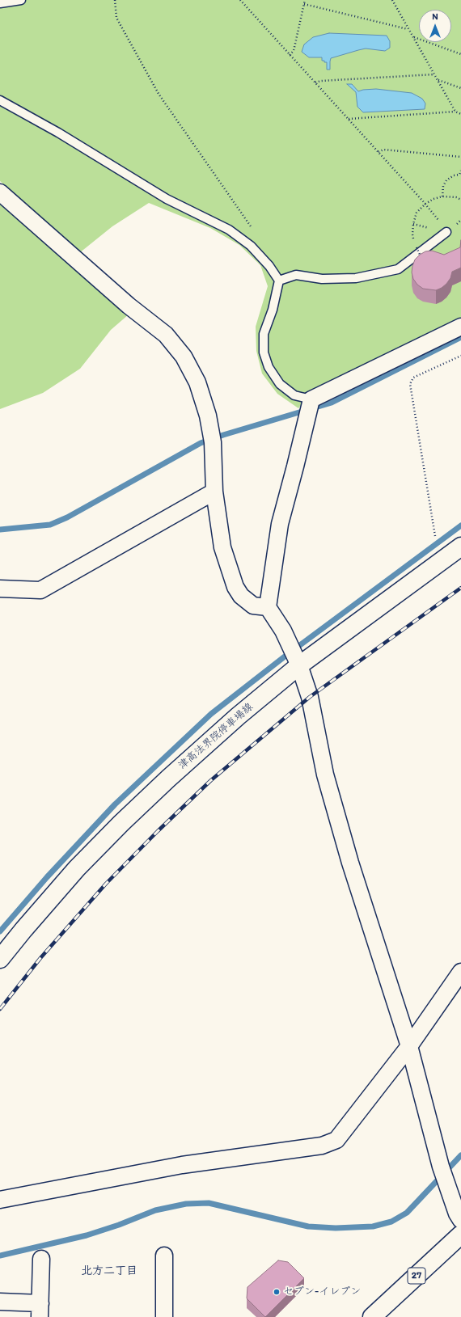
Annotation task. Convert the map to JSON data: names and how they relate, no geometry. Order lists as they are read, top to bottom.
{
  "streets": {
    "main road": ["津高法界院停車場線", "27"]
  },
  "districts": ["北方二丁目"],
  "places": ["セブン-イレブン"],
  "north": "top"
}
